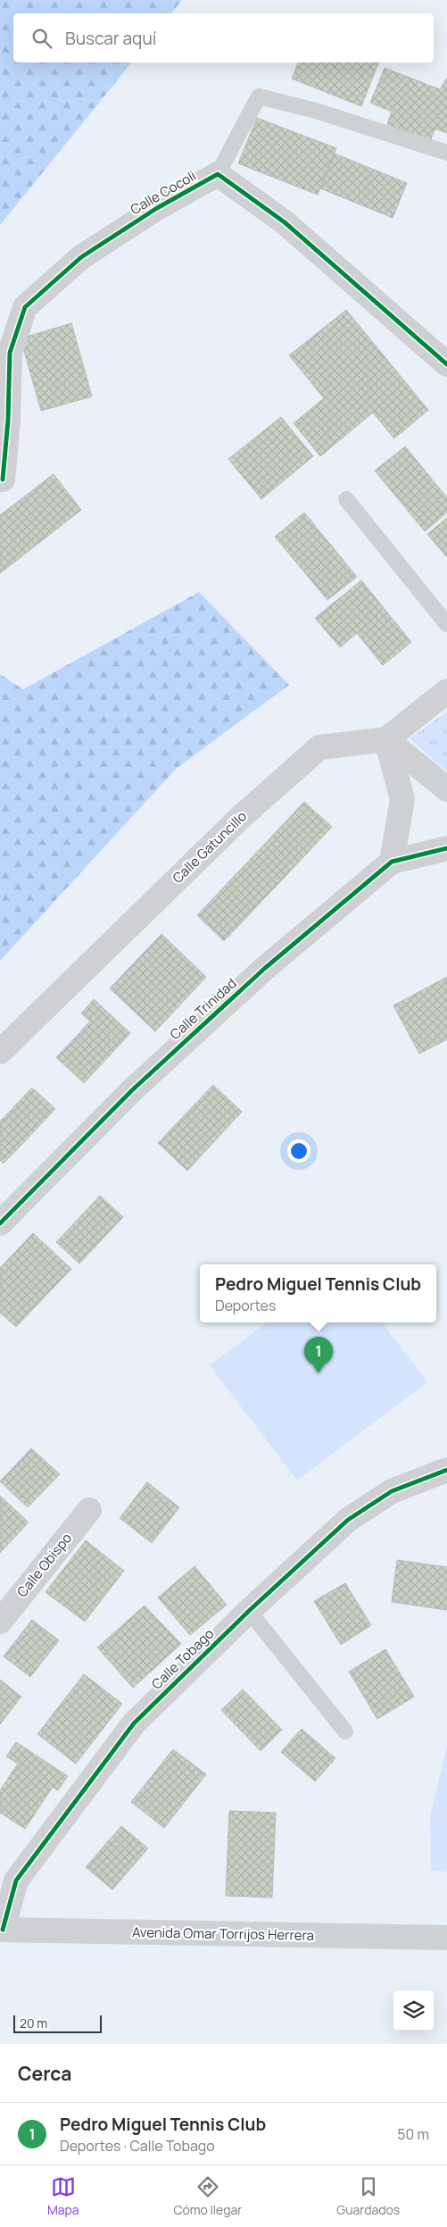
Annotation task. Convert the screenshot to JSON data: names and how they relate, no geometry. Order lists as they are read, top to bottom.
{
  "streets": {
    "street": [
      "Calle Cocoli",
      "Calle Gatuncillo",
      "Calle Trinidad",
      "Calle Obispo",
      "Calle Tobago",
      "Avenida Omar Torrijos Herrera"
    ]
  },
  "crossings": [
    ["Calle Tobago", "Avenida Omar Torrijos Herrera"]
  ],
  "scale_bar": "20 m",
  "page": {
    "search": "Buscar aquí",
    "popup": ["Pedro Miguel Tennis Club", "Deportes"],
    "pins": "1",
    "scale": "20 m",
    "heading": "Cerca",
    "list": [
      {
        "mark": "1",
        "name": "Pedro Miguel Tennis Club",
        "note": "Deportes · Calle Tobago",
        "value": "50 m"
      }
    ],
    "nav": ["Mapa", "Cómo llegar", "Guardados"]
  }
}
